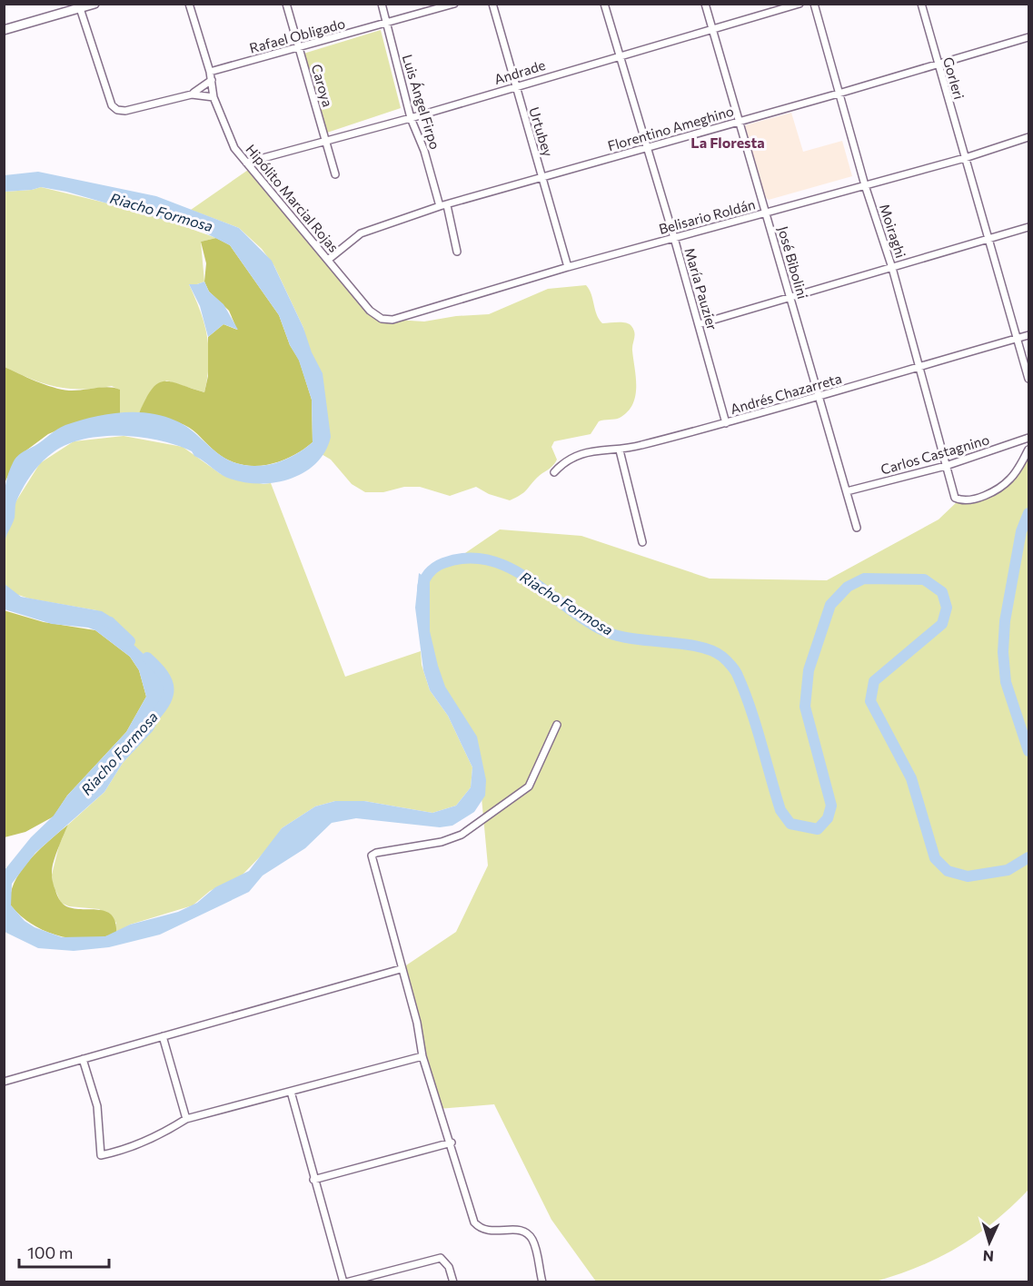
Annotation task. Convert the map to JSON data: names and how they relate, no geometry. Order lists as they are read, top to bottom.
{
  "streets": {
    "street": [
      "Rafael Obligado",
      "Andrade",
      "Gorleri",
      "Caroya",
      "Luis Ángel Firpo",
      "Florentino Ameghino",
      "Urtubey",
      "Hipólito Marcial Rojas",
      "Belisario Roldán",
      "Moiraghi",
      "José Bibolini",
      "María Pauzier",
      "Andrés Chazarreta",
      "Carlos Castagnino"
    ]
  },
  "crossings": [
    ["Rafael Obligado", "Caroya"],
    ["Rafael Obligado", "Luis Ángel Firpo"],
    ["Rafael Obligado", "Hipólito Marcial Rojas"],
    ["Andrade", "Caroya"],
    ["Andrade", "Luis Ángel Firpo"],
    ["Andrade", "Urtubey"],
    ["Andrade", "Hipólito Marcial Rojas"],
    ["Andrade", "José Bibolini"],
    ["Andrade", "María Pauzier"],
    ["Gorleri", "Florentino Ameghino"],
    ["Gorleri", "Belisario Roldán"],
    ["Gorleri", "Andrés Chazarreta"],
    ["Luis Ángel Firpo", "Florentino Ameghino"],
    ["Florentino Ameghino", "Urtubey"],
    ["Florentino Ameghino", "Hipólito Marcial Rojas"],
    ["Florentino Ameghino", "Moiraghi"],
    ["Florentino Ameghino", "José Bibolini"],
    ["Florentino Ameghino", "María Pauzier"],
    ["Urtubey", "Belisario Roldán"],
    ["Hipólito Marcial Rojas", "Belisario Roldán"],
    ["Belisario Roldán", "Moiraghi"],
    ["Belisario Roldán", "José Bibolini"],
    ["Belisario Roldán", "María Pauzier"],
    ["Moiraghi", "Andrés Chazarreta"],
    ["Moiraghi", "Carlos Castagnino"],
    ["José Bibolini", "Andrés Chazarreta"],
    ["José Bibolini", "Carlos Castagnino"],
    ["María Pauzier", "Andrés Chazarreta"]
  ],
  "districts": ["La Floresta"],
  "water": ["Riacho Formosa"],
  "scale_bar": "100 m",
  "north": "bottom"
}
